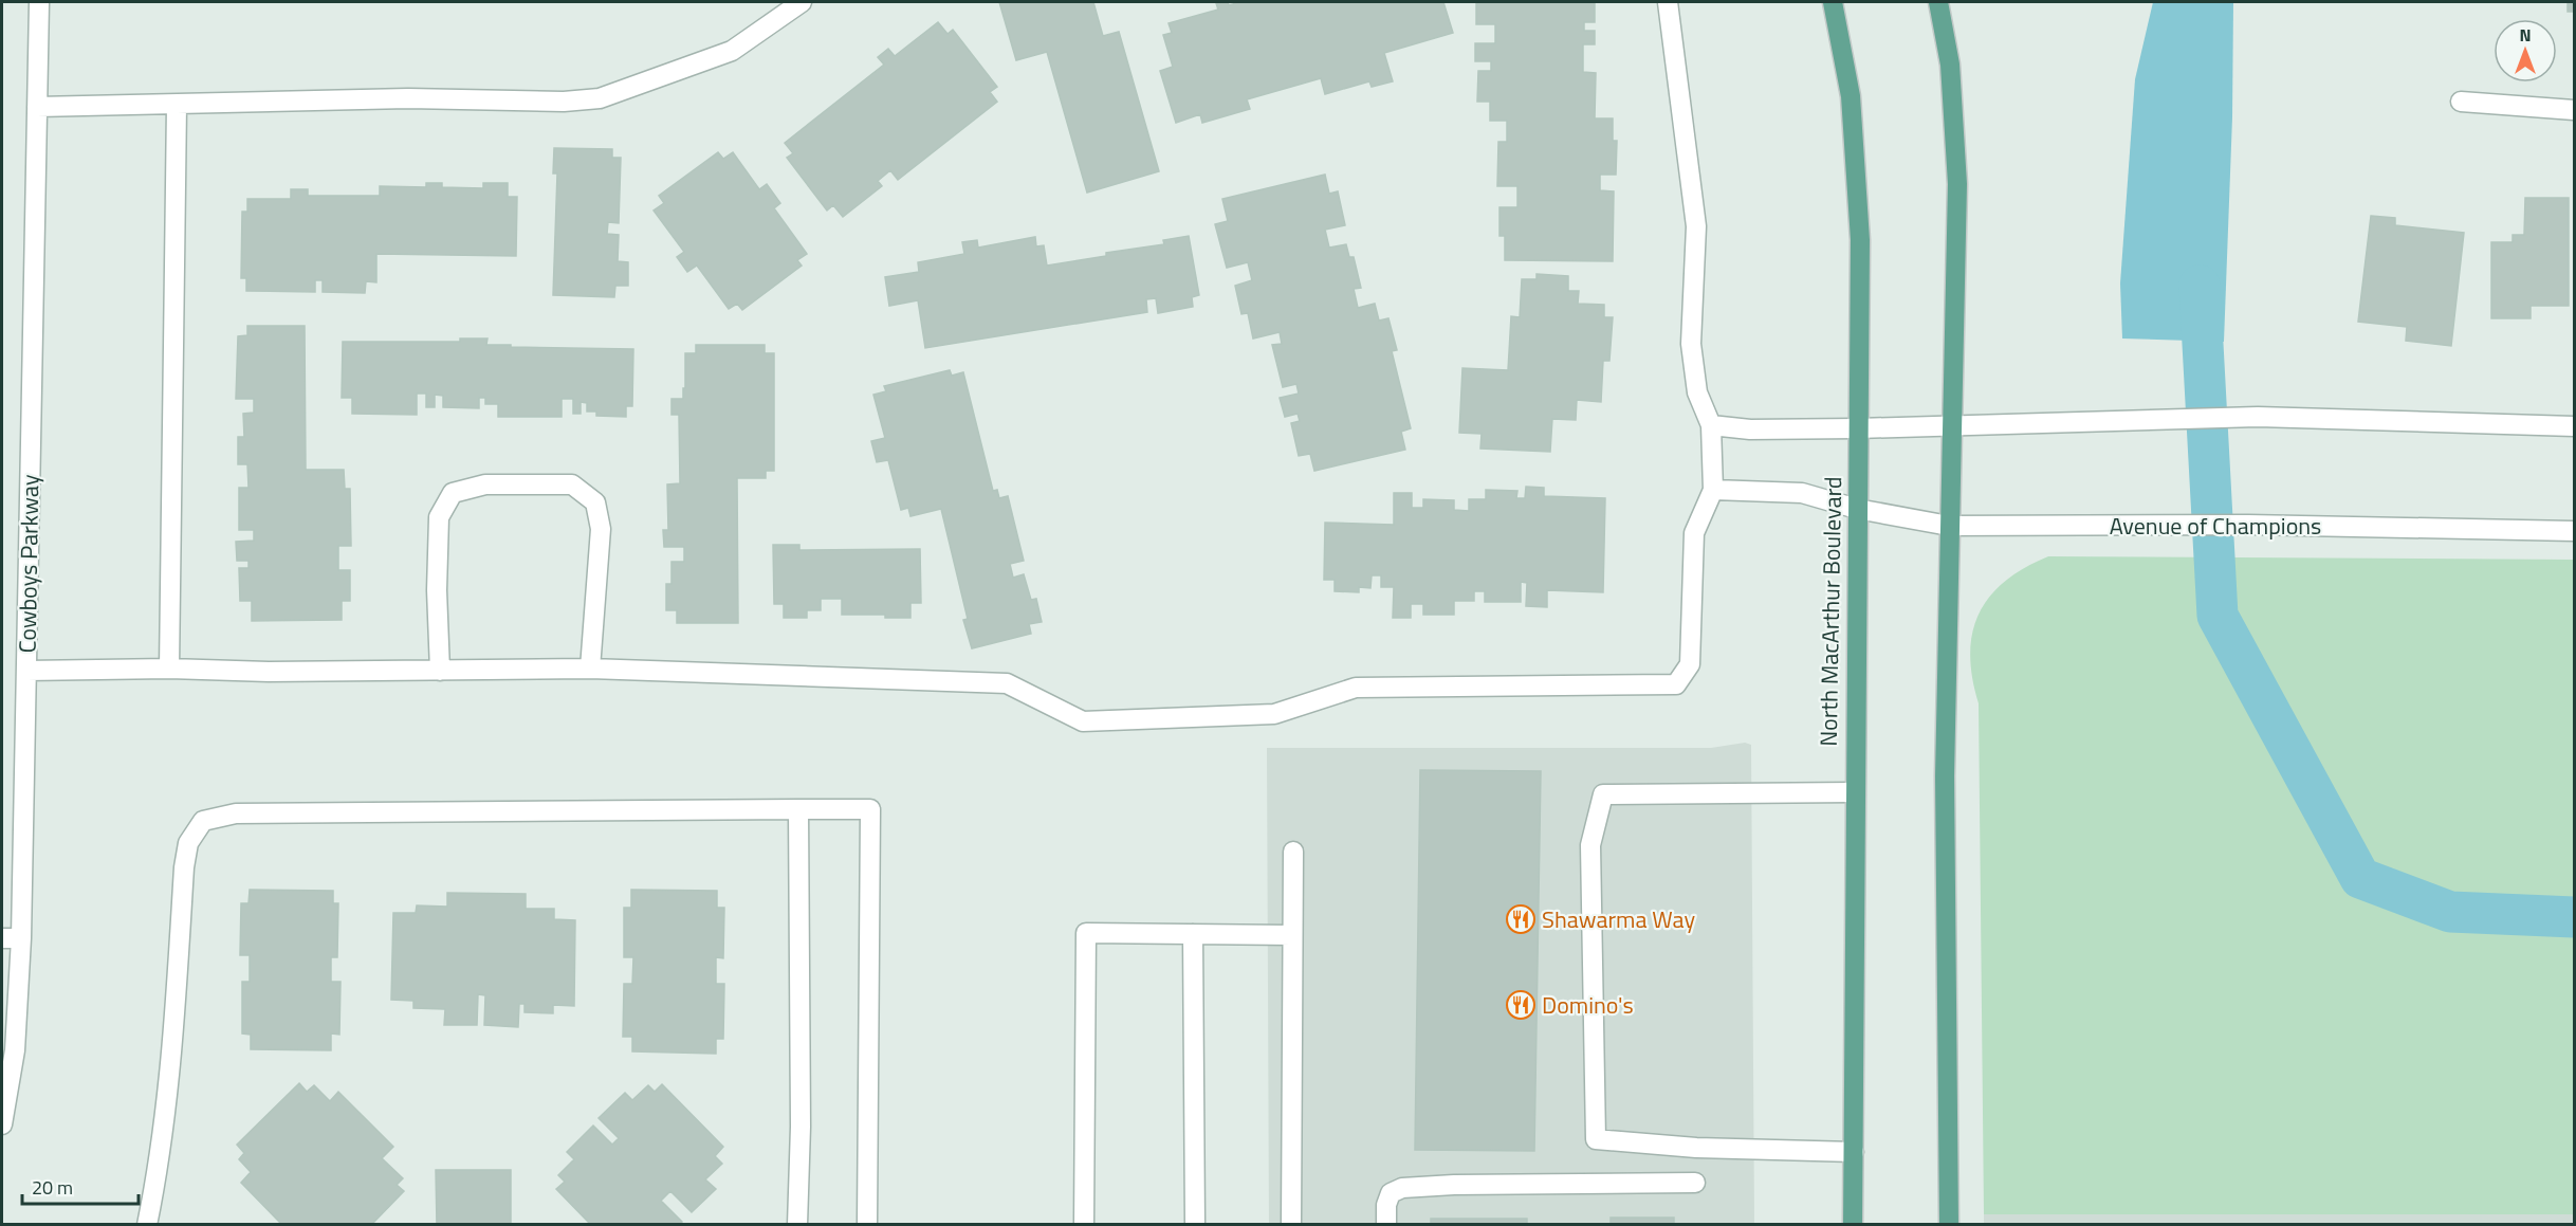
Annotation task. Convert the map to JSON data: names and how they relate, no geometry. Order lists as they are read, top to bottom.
{
  "streets": {
    "main road": ["North MacArthur Boulevard"],
    "street": ["Avenue of Champions", "Cowboys Parkway"]
  },
  "crossings": [
    ["Avenue of Champions", "North MacArthur Boulevard"]
  ],
  "places": {
    "restaurant": ["Shawarma Way", "Domino's"]
  },
  "scale_bar": "20 m",
  "north": "top"
}
